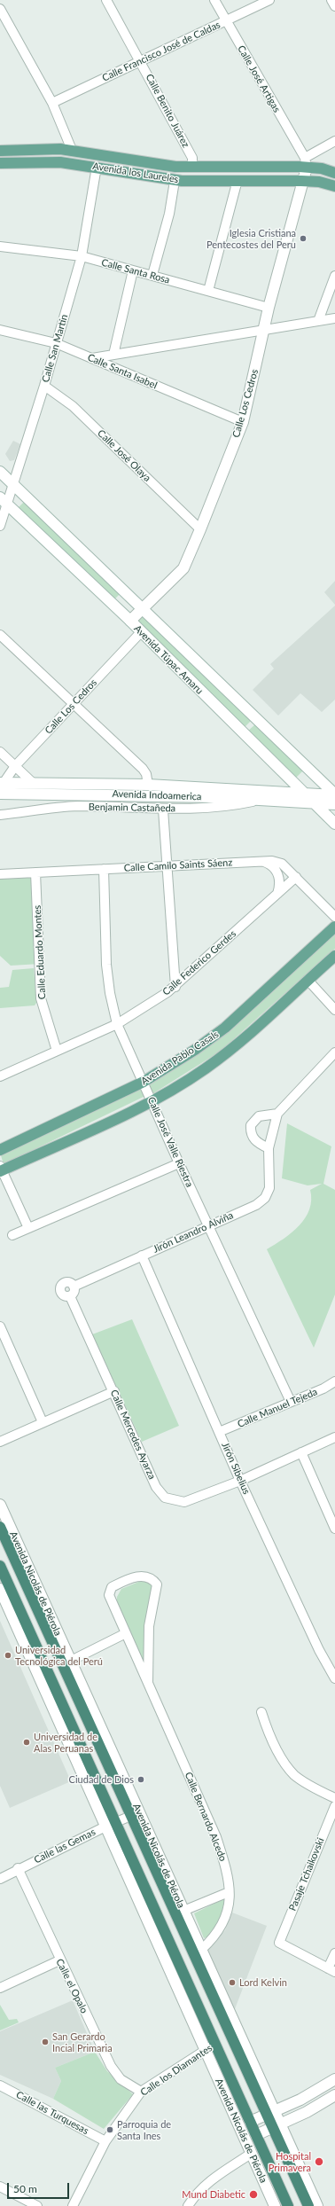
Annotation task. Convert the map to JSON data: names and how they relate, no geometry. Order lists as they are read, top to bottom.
{
  "streets": {
    "highway": ["Avenida Nicolás de Piérola"],
    "main road": ["Avenida los Laureles", "Avenida Pablo Casals"],
    "street": [
      "Calle Francisco José de Caldas",
      "Calle José Artigas",
      "Calle Benito Juárez",
      "Calle Santa Rosa",
      "Calle San Martín",
      "Calle Santa Isabel",
      "Calle Los Cedros",
      "Calle José Olaya",
      "Avenida Túpac Amaru",
      "Avenida Indoamerica",
      "Benjamin Castañeda",
      "Calle Camilo Saints Sáenz",
      "Calle Eduardo Montes",
      "Calle Federico Gerdes",
      "Calle José Valle Riestra",
      "Jirón Leandro Alviña",
      "Calle Manuel Tejeda",
      "Calle Mercedes Ayarza",
      "Jirón Sibelius",
      "Calle Bernardo Alcedo",
      "Calle las Gemas",
      "Pasaje Tchaikovski",
      "Calle el Opalo",
      "Calle los Diamantes",
      "Calle las Turquesas"
    ]
  },
  "crossings": [
    ["Calle Francisco José de Caldas", "Calle José Artigas"],
    ["Calle Francisco José de Caldas", "Calle Benito Juárez"],
    ["Calle José Artigas", "Avenida los Laureles"],
    ["Calle Benito Juárez", "Avenida los Laureles"],
    ["Avenida los Laureles", "Calle San Martín"],
    ["Avenida los Laureles", "Calle Los Cedros"],
    ["Calle Santa Rosa", "Calle San Martín"],
    ["Calle Santa Rosa", "Calle Los Cedros"],
    ["Calle San Martín", "Calle Santa Isabel"],
    ["Calle San Martín", "Calle José Olaya"],
    ["Calle San Martín", "Avenida Túpac Amaru"],
    ["Calle Santa Isabel", "Calle Los Cedros"],
    ["Calle Los Cedros", "Calle José Olaya"],
    ["Calle Los Cedros", "Avenida Túpac Amaru"],
    ["Calle Los Cedros", "Avenida Indoamerica"],
    ["Avenida Túpac Amaru", "Avenida Indoamerica"],
    ["Avenida Indoamerica", "Benjamin Castañeda"],
    ["Calle Camilo Saints Sáenz", "Calle Eduardo Montes"],
    ["Calle Camilo Saints Sáenz", "Calle Federico Gerdes"],
    ["Calle Camilo Saints Sáenz", "Calle José Valle Riestra"],
    ["Calle Eduardo Montes", "Calle Federico Gerdes"],
    ["Calle Federico Gerdes", "Calle José Valle Riestra"],
    ["Avenida Pablo Casals", "Calle José Valle Riestra"],
    ["Calle José Valle Riestra", "Jirón Leandro Alviña"],
    ["Calle José Valle Riestra", "Calle Manuel Tejeda"],
    ["Jirón Leandro Alviña", "Calle Mercedes Ayarza"],
    ["Jirón Leandro Alviña", "Jirón Sibelius"],
    ["Calle Manuel Tejeda", "Jirón Sibelius"],
    ["Calle Mercedes Ayarza", "Jirón Sibelius"],
    ["Avenida Nicolás de Piérola", "Calle Bernardo Alcedo"],
    ["Avenida Nicolás de Piérola", "Calle las Gemas"],
    ["Avenida Nicolás de Piérola", "Calle los Diamantes"],
    ["Calle las Gemas", "Calle el Opalo"],
    ["Calle el Opalo", "Calle los Diamantes"],
    ["Calle los Diamantes", "Calle las Turquesas"]
  ],
  "places": [
    "Iglesia Cristiana Pentecostes del Peru",
    "Universidad Tecnológica del Perú",
    "Universidad de Alas Peruanas",
    "Ciudad de Dios",
    "Lord Kelvin",
    "San Gerardo Incial Primaria",
    "Parroquia de Santa Ines",
    "Hospital Primavera",
    "Mund Diabetic"
  ],
  "scale_bar": "50 m"
}
